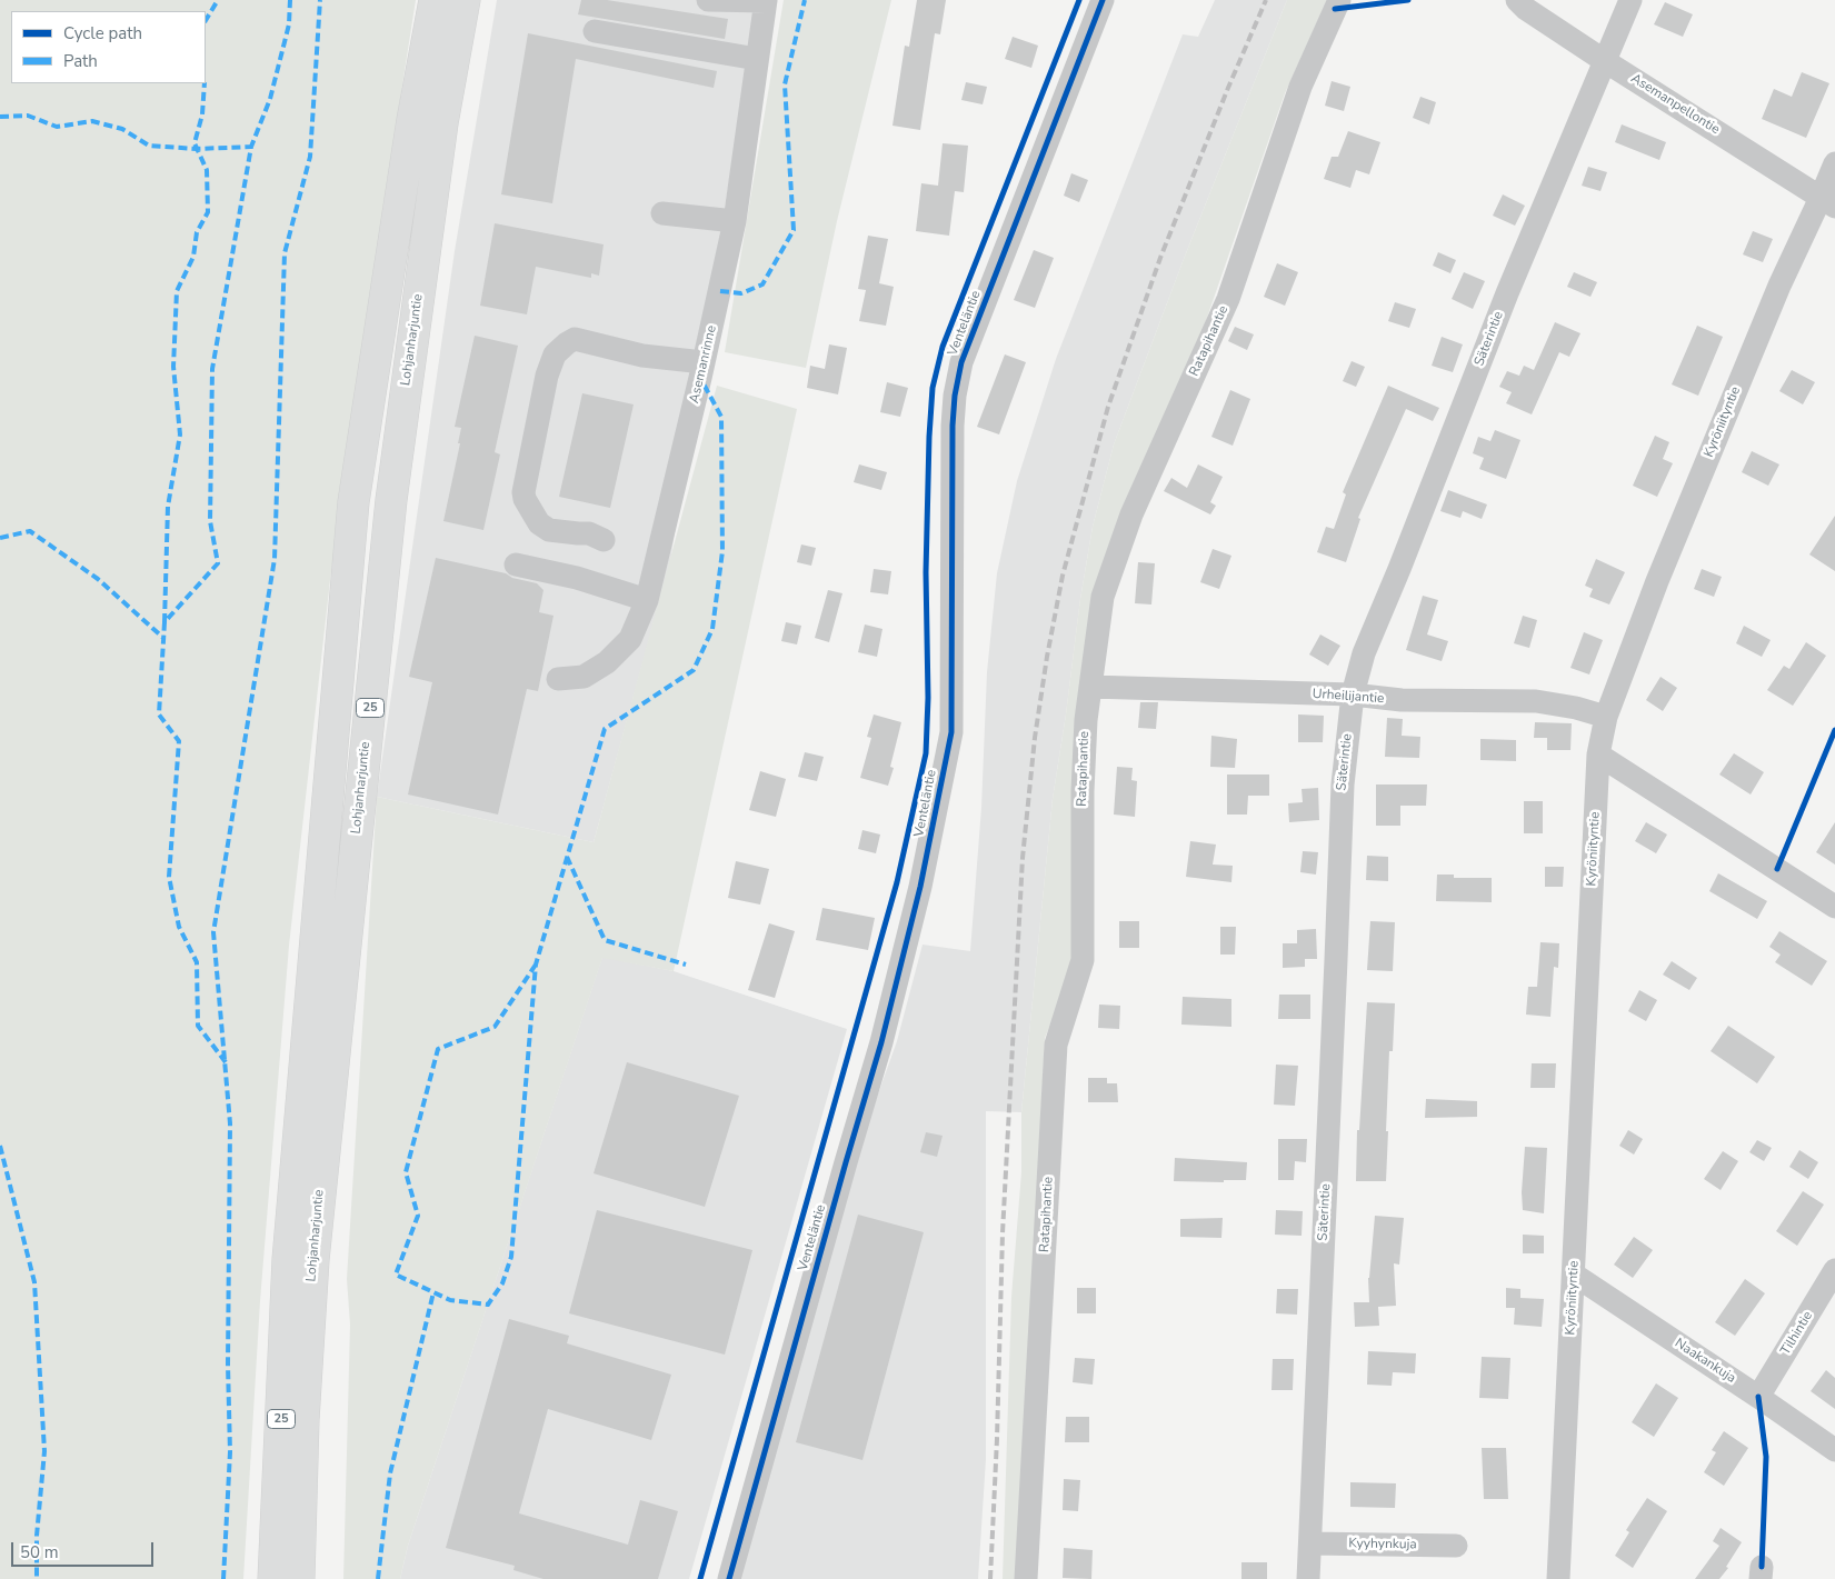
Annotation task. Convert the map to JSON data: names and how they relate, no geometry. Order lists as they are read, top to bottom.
{
  "streets": {
    "highway": ["Lohjanharjuntie", "25"],
    "street": [
      "Asemanpellontie",
      "Venteläntie",
      "Säterintie",
      "Ratapihantie",
      "Asemanrinne",
      "Kyröniityntie",
      "Urheilijantie",
      "Tilhintie",
      "Naakankuja",
      "Kyyhynkuja"
    ]
  },
  "crossings": [
    ["Asemanpellontie", "Säterintie"],
    ["Asemanpellontie", "Kyröniityntie"],
    ["Säterintie", "Urheilijantie"],
    ["Säterintie", "Kyyhynkuja"],
    ["Ratapihantie", "Urheilijantie"],
    ["Kyröniityntie", "Urheilijantie"],
    ["Kyröniityntie", "Naakankuja"],
    ["Tilhintie", "Naakankuja"]
  ],
  "legend": ["Cycle path", "Path"],
  "scale_bar": "50 m"
}
